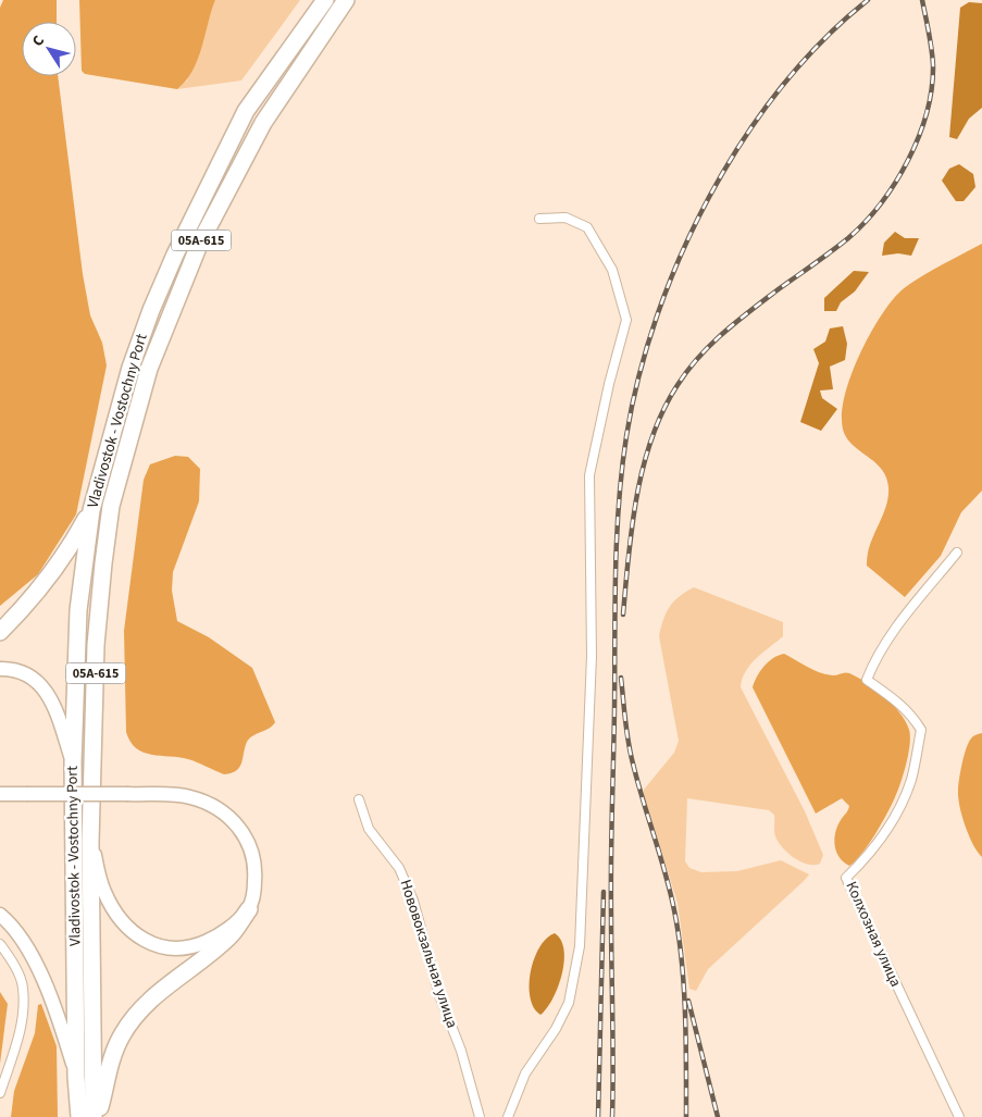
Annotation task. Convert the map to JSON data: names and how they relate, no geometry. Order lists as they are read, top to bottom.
{
  "streets": {
    "highway": ["05А-615", "Vladivostok - Vostochny Port"],
    "street": ["Колхозная улица", "Нововокзальная улица"]
  },
  "north": "top left"
}
